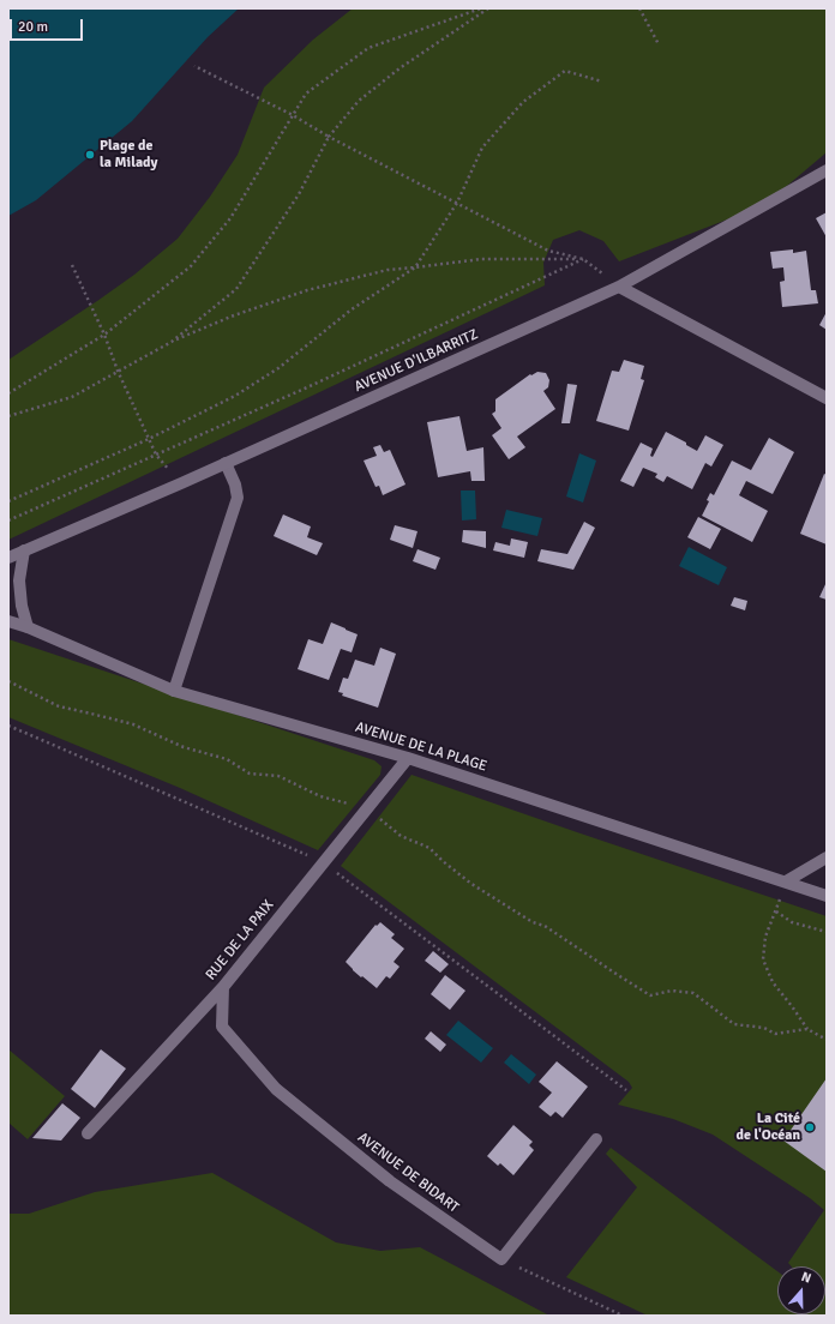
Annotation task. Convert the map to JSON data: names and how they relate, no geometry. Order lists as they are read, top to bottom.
{
  "streets": {
    "street": [
      "AVENUE D'ILBARRITZ",
      "AVENUE DE LA PLAGE",
      "RUE DE LA PAIX",
      "AVENUE DE BIDART"
    ]
  },
  "crossings": [
    ["AVENUE DE LA PLAGE", "RUE DE LA PAIX"],
    ["RUE DE LA PAIX", "AVENUE DE BIDART"]
  ],
  "places": ["Plage de la Milady", "La Cité de l'Océan"],
  "scale_bar": "20 m",
  "north": "top"
}
